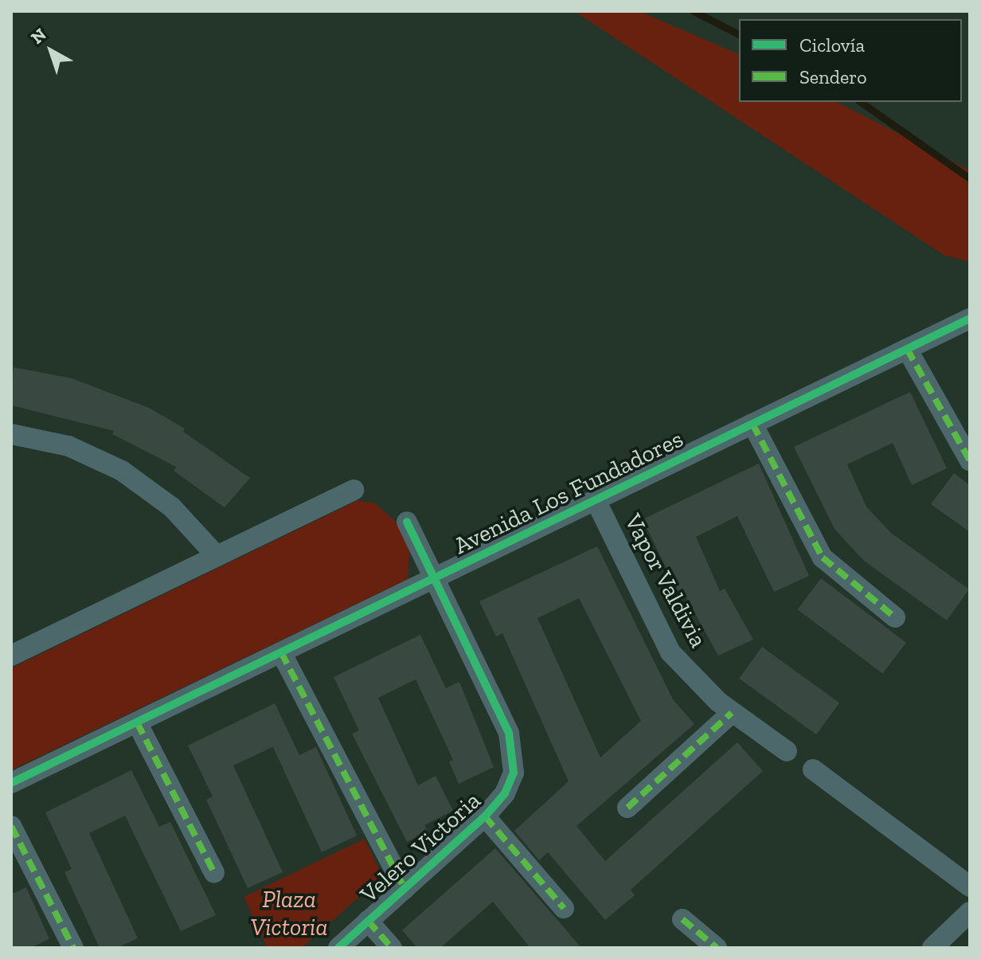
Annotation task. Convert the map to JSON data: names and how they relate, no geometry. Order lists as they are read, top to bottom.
{
  "streets": {
    "street": ["Avenida Los Fundadores", "Vapor Valdivia", "Velero Victoria"]
  },
  "crossings": [
    ["Avenida Los Fundadores", "Vapor Valdivia"],
    ["Avenida Los Fundadores", "Velero Victoria"]
  ],
  "parks": ["Plaza Victoria"],
  "legend": ["Ciclovía", "Sendero"],
  "north": "top left"
}
